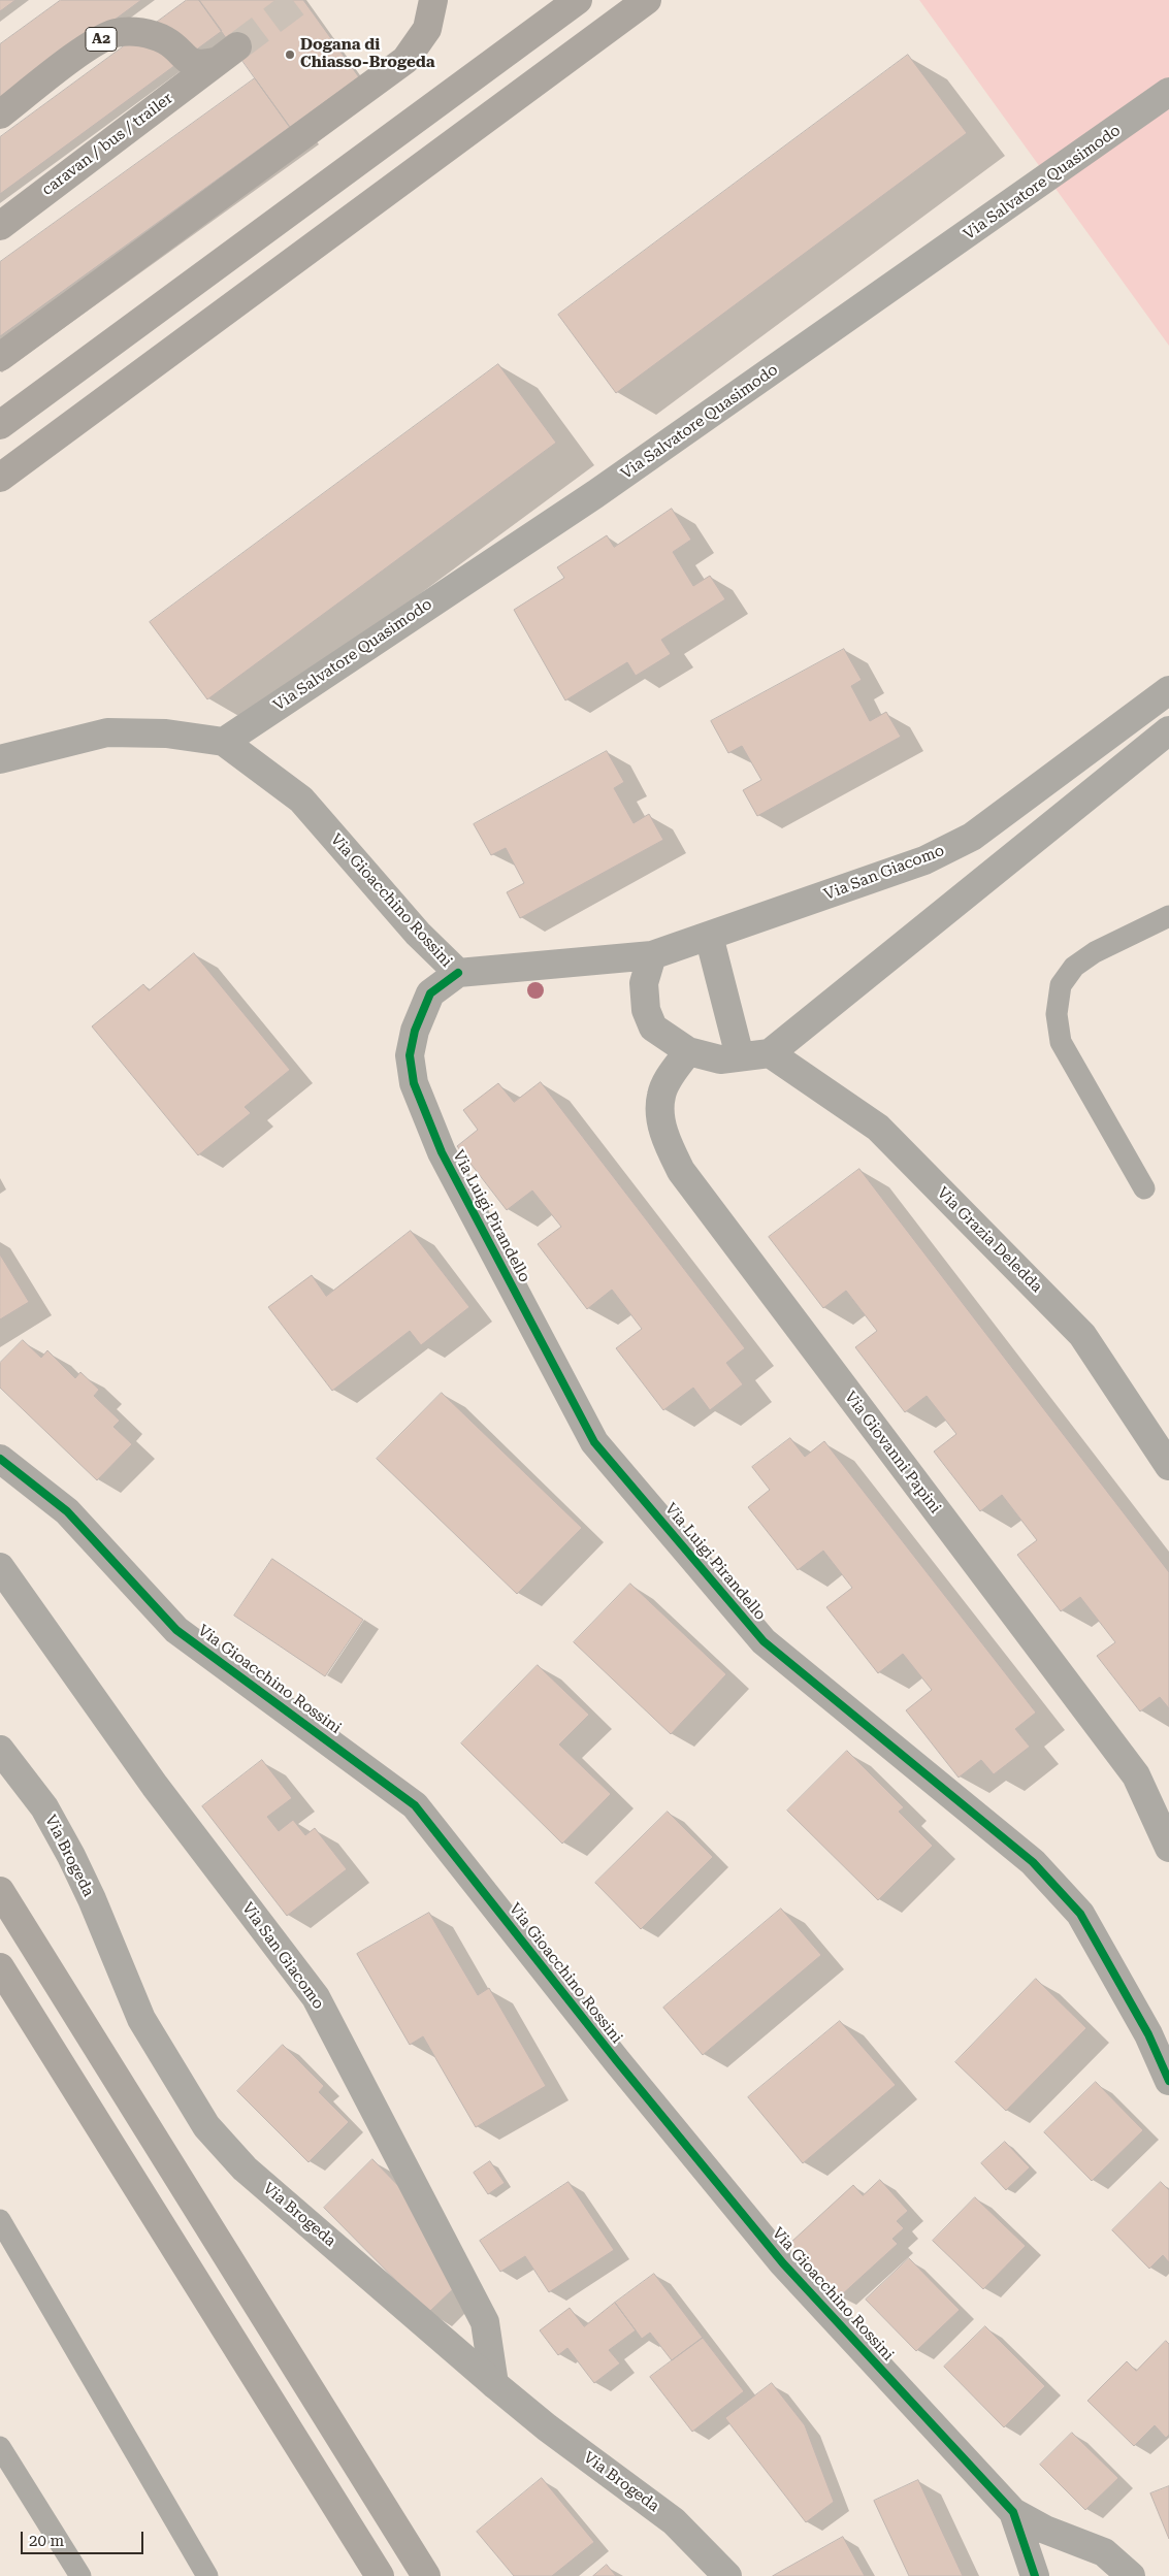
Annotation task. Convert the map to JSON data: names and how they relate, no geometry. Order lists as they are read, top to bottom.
{
  "streets": {
    "highway": ["A2", "caravan / bus / trailer"],
    "street": [
      "Via Salvatore Quasimodo",
      "Via San Giacomo",
      "Via Gioacchino Rossini",
      "Via Luigi Pirandello",
      "Via Grazia Deledda",
      "Via Giovanni Papini",
      "Via Brogeda"
    ]
  },
  "crossings": [
    ["A2", "caravan / bus / trailer"],
    ["Via Salvatore Quasimodo", "Via Gioacchino Rossini"],
    ["Via San Giacomo", "Via Gioacchino Rossini"],
    ["Via San Giacomo", "Via Brogeda"],
    ["Via Gioacchino Rossini", "Via Luigi Pirandello"]
  ],
  "places": ["Dogana di Chiasso-Brogeda"],
  "scale_bar": "20 m"
}
